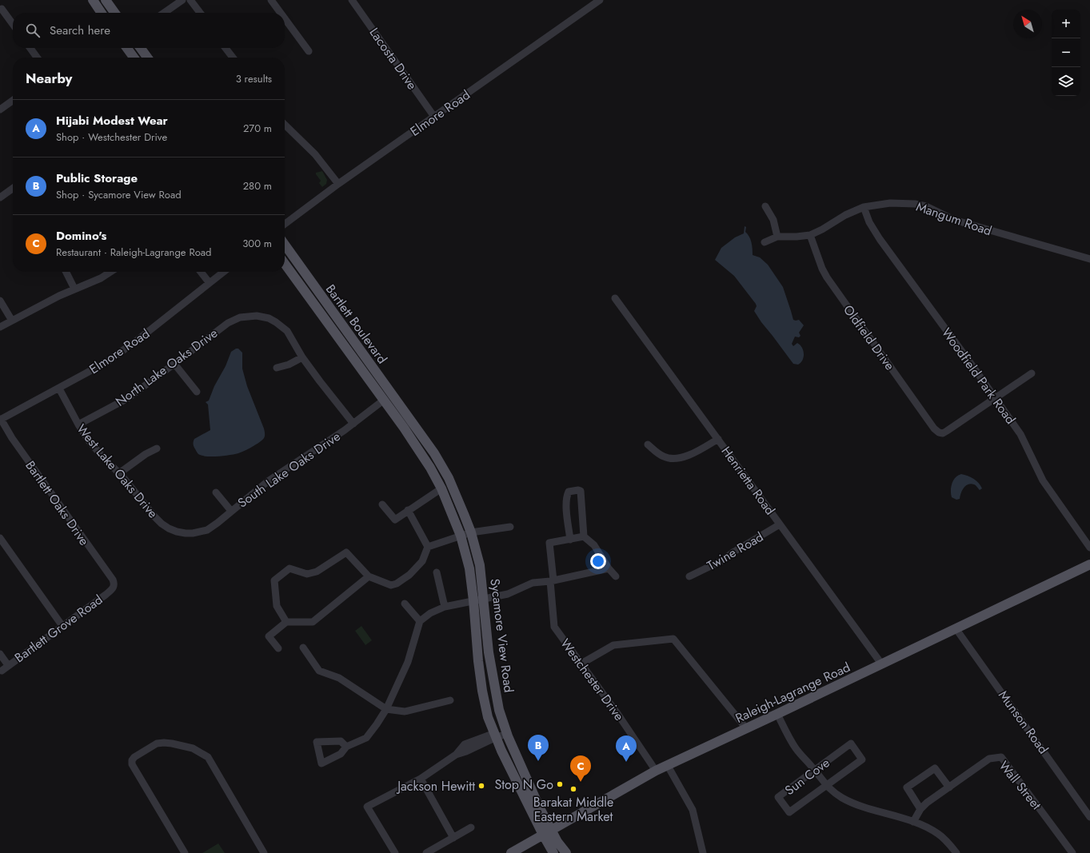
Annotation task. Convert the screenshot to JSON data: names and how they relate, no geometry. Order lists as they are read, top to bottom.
{
  "streets": {
    "main road": ["Bartlett Boulevard", "Sycamore View Road", "Raleigh-Lagrange Road"],
    "street": [
      "Lacosta Drive",
      "Elmore Road",
      "Mangum Road",
      "Oldfield Drive",
      "North Lake Oaks Drive",
      "Woodfield Park Road",
      "South Lake Oaks Drive",
      "West Lake Oaks Drive",
      "Henrietta Road",
      "Bartlett Oaks Drive",
      "Twine Road",
      "Bartlett Grove Road",
      "Westchester Drive",
      "Munson Road",
      "Sun Cove",
      "Wall Street"
    ]
  },
  "crossings": [
    ["Lacosta Drive", "Elmore Road"],
    ["Elmore Road", "West Lake Oaks Drive"],
    ["Elmore Road", "Bartlett Oaks Drive"],
    ["Mangum Road", "Oldfield Drive"],
    ["Mangum Road", "Woodfield Park Road"],
    ["Bartlett Boulevard", "South Lake Oaks Drive"],
    ["Bartlett Boulevard", "Sycamore View Road"],
    ["Oldfield Drive", "Woodfield Park Road"],
    ["North Lake Oaks Drive", "West Lake Oaks Drive"],
    ["South Lake Oaks Drive", "West Lake Oaks Drive"],
    ["Henrietta Road", "Twine Road"],
    ["Henrietta Road", "Raleigh-Lagrange Road"],
    ["Bartlett Oaks Drive", "Bartlett Grove Road"],
    ["Sycamore View Road", "Raleigh-Lagrange Road"],
    ["Westchester Drive", "Raleigh-Lagrange Road"],
    ["Raleigh-Lagrange Road", "Munson Road"]
  ],
  "places": ["Stop N Go", "Jackson Hewitt", "Barakat Middle Eastern Market"],
  "north": "top left",
  "page": {
    "map_buttons": ["+", "−"],
    "search": "Search here",
    "heading": ["Nearby", "3 results"],
    "list": [
      {
        "mark": "A",
        "name": "Hijabi Modest Wear",
        "note": "Shop · Westchester Drive",
        "value": "270 m"
      },
      {
        "mark": "B",
        "name": "Public Storage",
        "note": "Shop · Sycamore View Road",
        "value": "280 m"
      },
      {
        "mark": "C",
        "name": "Domino's",
        "note": "Restaurant · Raleigh-Lagrange Road",
        "value": "300 m"
      }
    ],
    "pins": ["B", "A", "C"]
  }
}
